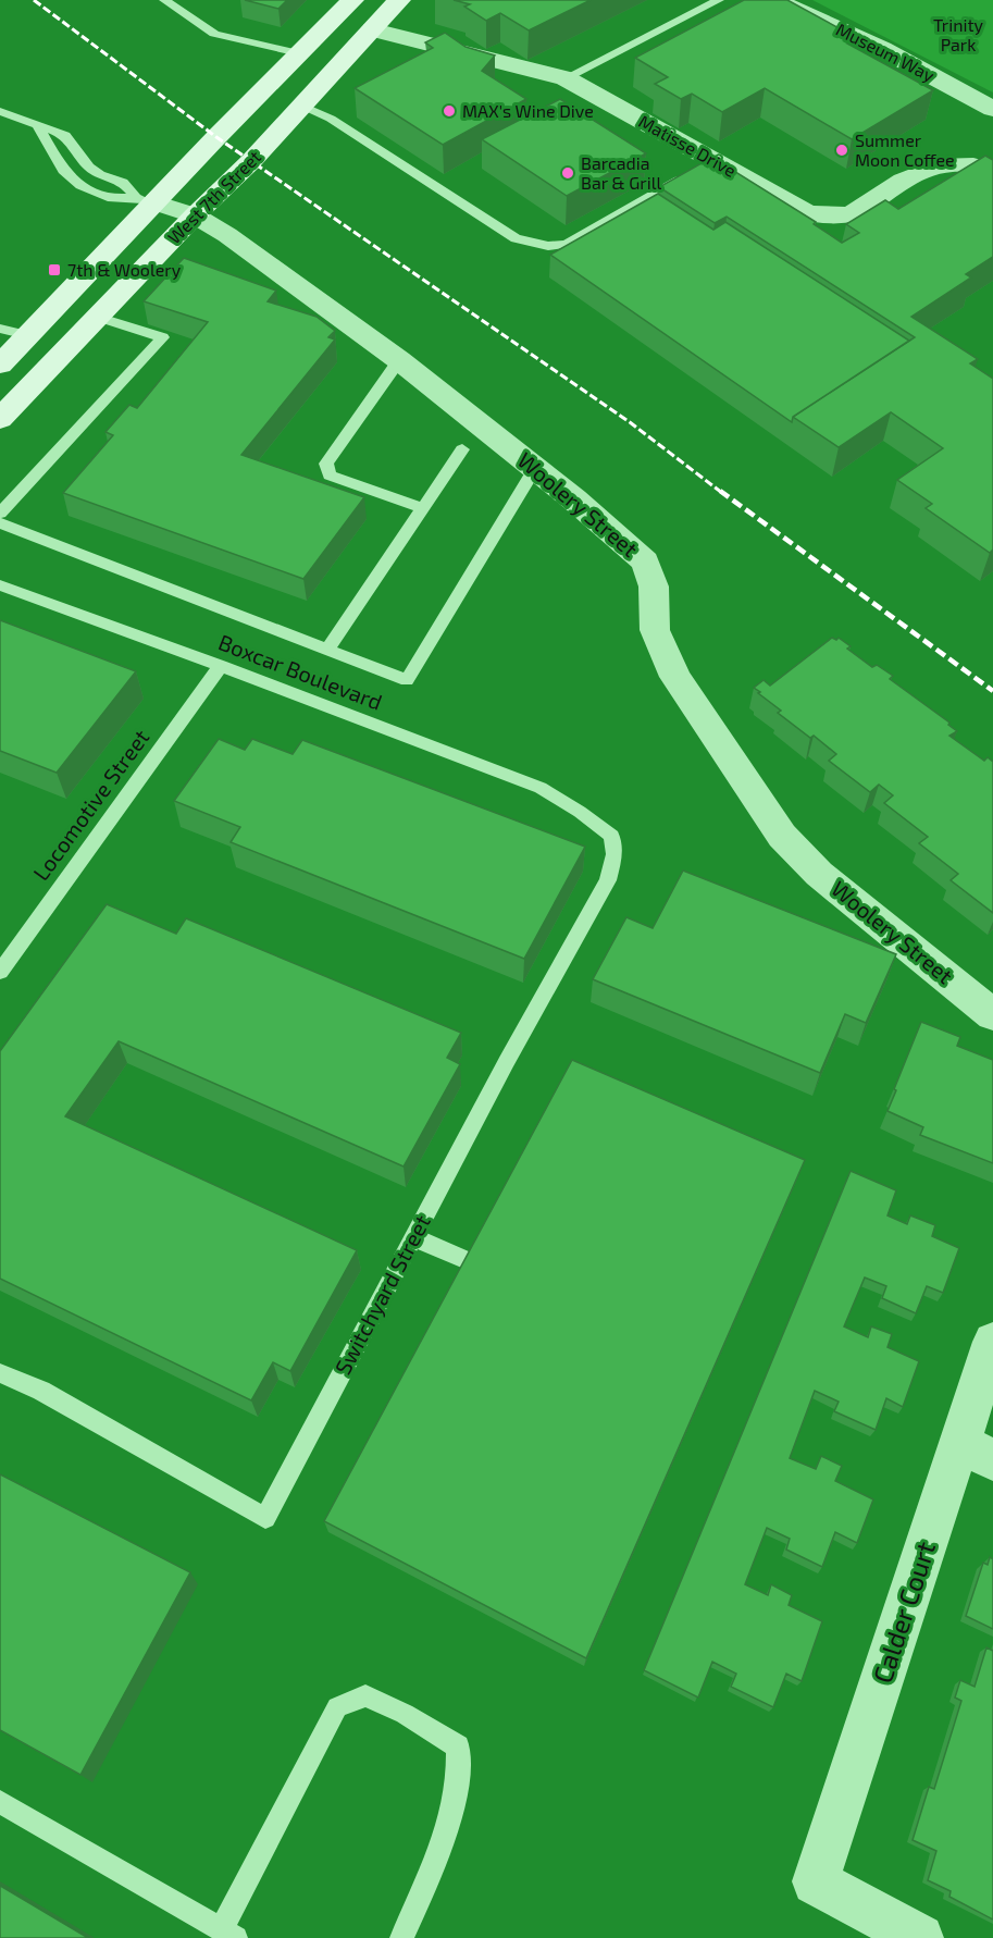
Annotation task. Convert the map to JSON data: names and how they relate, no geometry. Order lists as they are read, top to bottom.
{
  "streets": {
    "main road": ["West 7th Street"],
    "street": [
      "Museum Way",
      "Matisse Drive",
      "Woolery Street",
      "Calder Court"
    ],
    "lane": ["Boxcar Boulevard", "Locomotive Street", "Switchyard Street"]
  },
  "crossings": [
    ["Matisse Drive", "West 7th Street"],
    ["West 7th Street", "Woolery Street"],
    ["Boxcar Boulevard", "Locomotive Street"],
    ["Boxcar Boulevard", "Switchyard Street"]
  ],
  "parks": ["Trinity Park"],
  "places": {
    "other": ["MAX's Wine Dive", "Summer Moon Coffee", "Barcadia Bar & Grill"],
    "transit": ["7th & Woolery"]
  }
}
